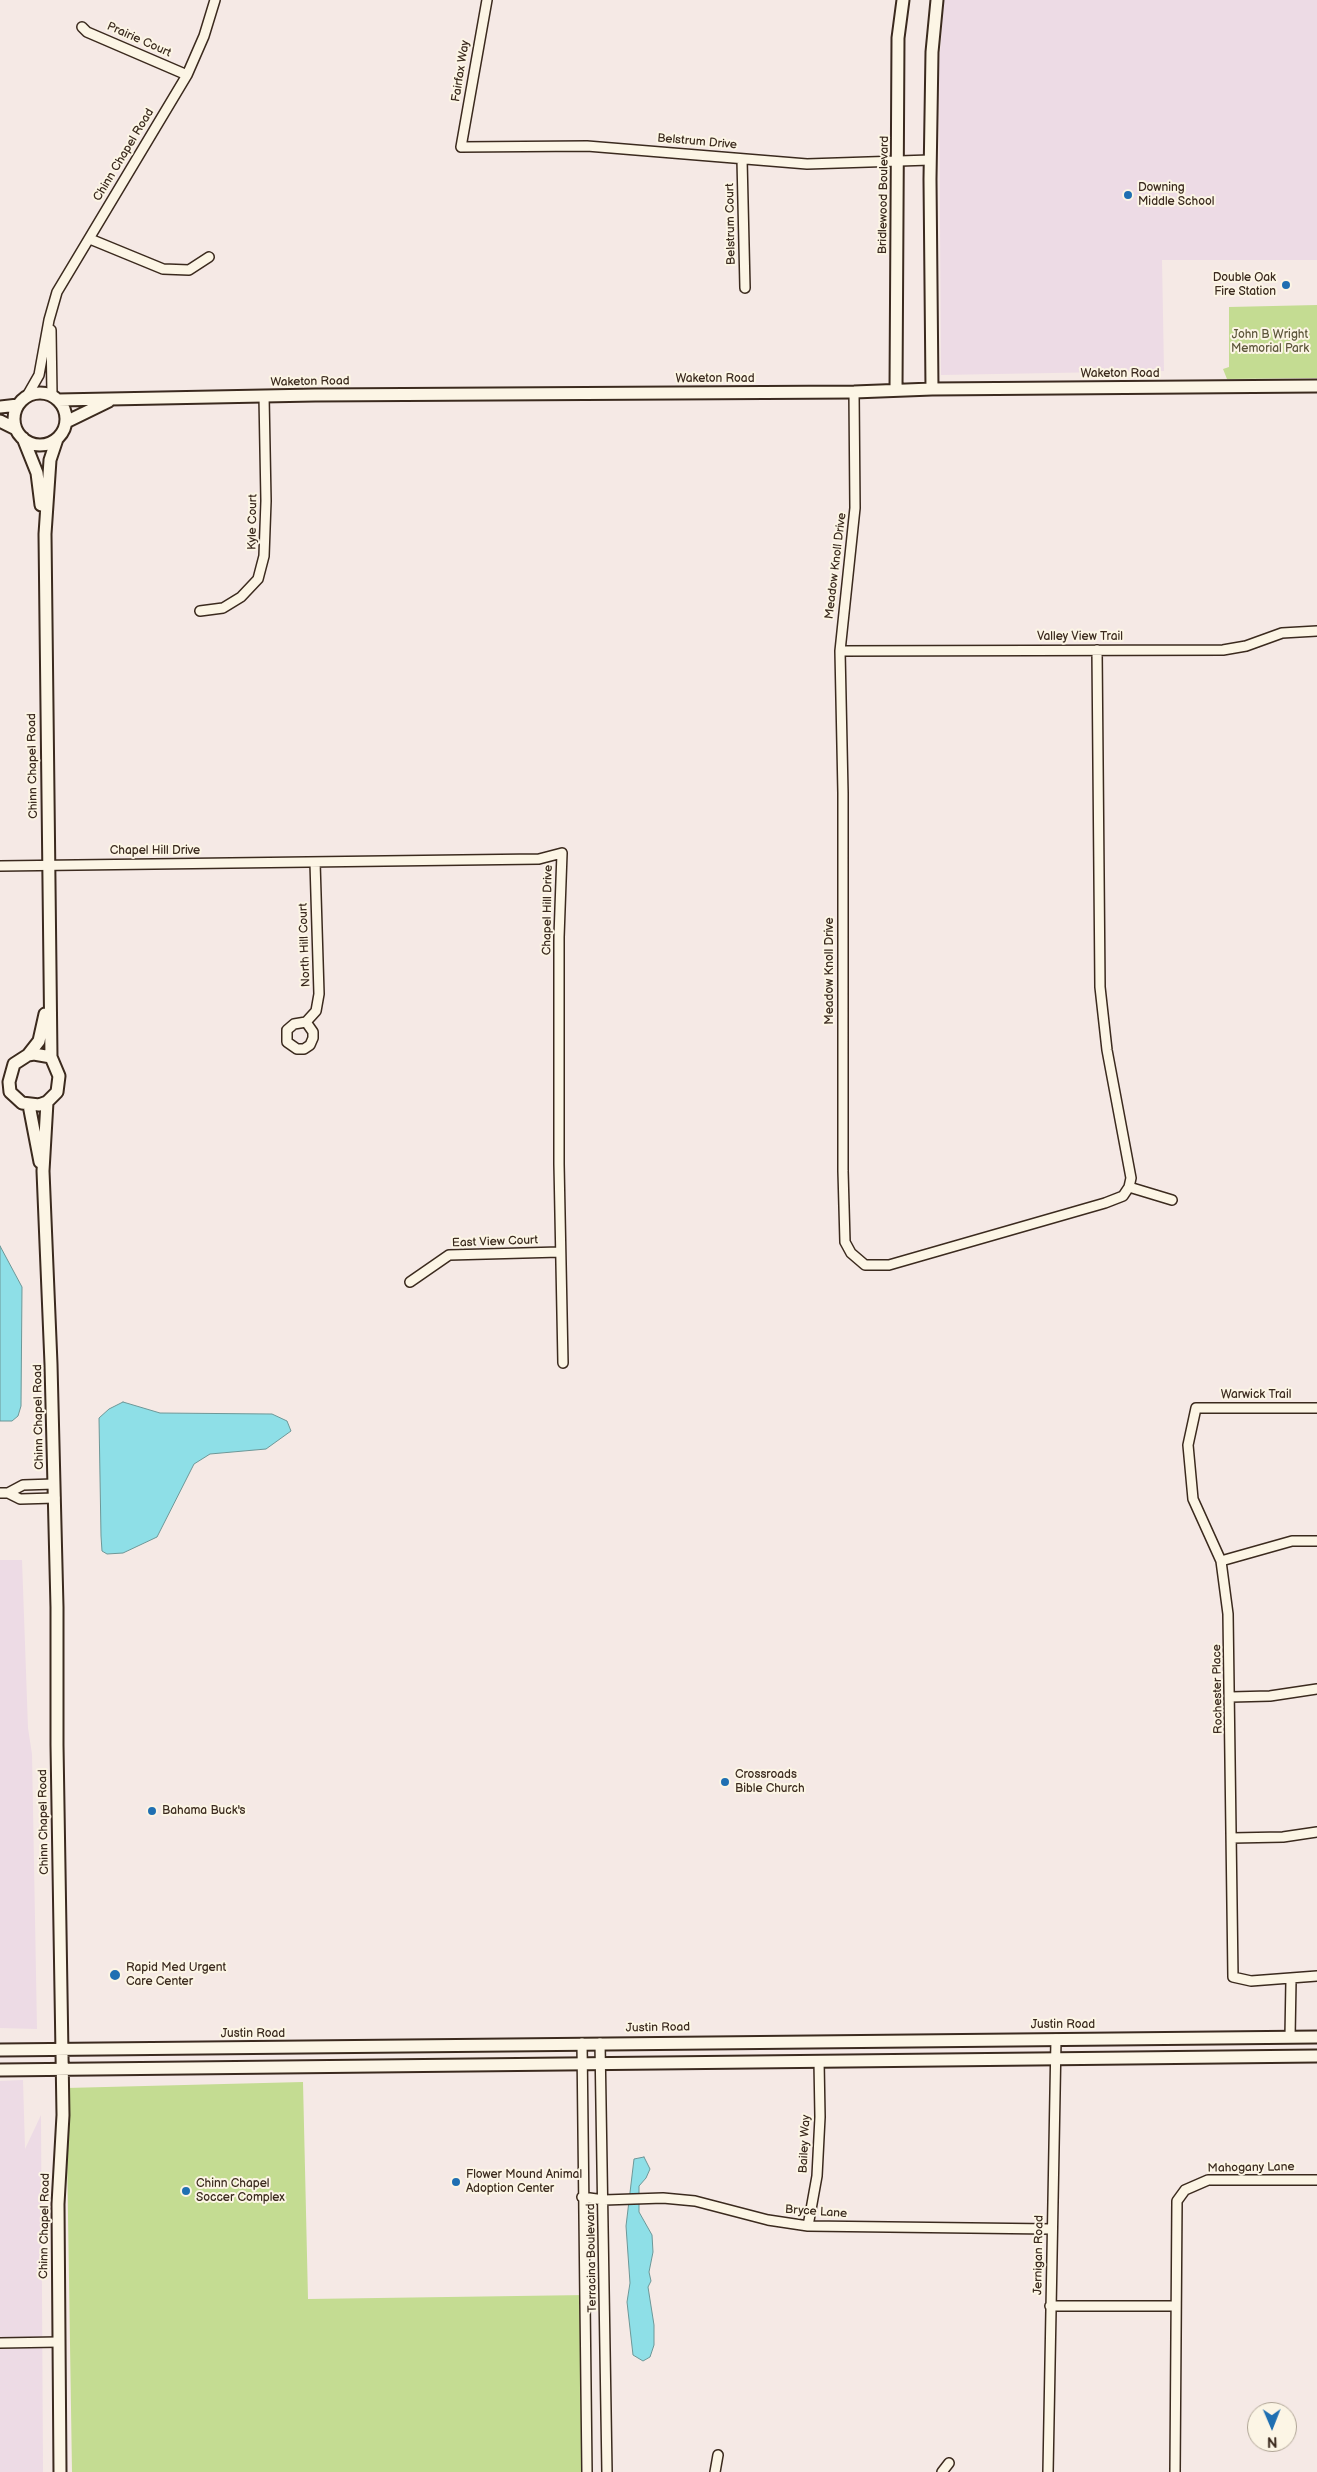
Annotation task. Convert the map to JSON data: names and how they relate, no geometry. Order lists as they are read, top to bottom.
{
  "streets": {
    "street": [
      "Prairie Court",
      "Fairfax Way",
      "Belstrum Drive",
      "Chinn Chapel Road",
      "Bridlewood Boulevard",
      "Belstrum Court",
      "Waketon Road",
      "Kyle Court",
      "Meadow Knoll Drive",
      "Valley View Trail",
      "Chapel Hill Drive",
      "North Hill Court",
      "East View Court",
      "Warwick Trail",
      "Rochester Place",
      "Justin Road",
      "Bailey Way",
      "Mahogany Lane",
      "Bryce Lane",
      "Jernigan Road",
      "Terracina Boulevard"
    ]
  },
  "crossings": [
    ["Prairie Court", "Chinn Chapel Road"],
    ["Fairfax Way", "Belstrum Drive"],
    ["Belstrum Drive", "Bridlewood Boulevard"],
    ["Belstrum Drive", "Belstrum Court"],
    ["Chinn Chapel Road", "Waketon Road"],
    ["Chinn Chapel Road", "Chapel Hill Drive"],
    ["Chinn Chapel Road", "Justin Road"],
    ["Bridlewood Boulevard", "Waketon Road"],
    ["Waketon Road", "Kyle Court"],
    ["Waketon Road", "Meadow Knoll Drive"],
    ["Meadow Knoll Drive", "Valley View Trail"],
    ["Chapel Hill Drive", "North Hill Court"],
    ["Chapel Hill Drive", "East View Court"],
    ["Warwick Trail", "Rochester Place"],
    ["Justin Road", "Jernigan Road"],
    ["Justin Road", "Terracina Boulevard"],
    ["Bailey Way", "Bryce Lane"],
    ["Bryce Lane", "Jernigan Road"],
    ["Bryce Lane", "Terracina Boulevard"]
  ],
  "parks": ["John B Wright Memorial Park"],
  "places": [
    "Downing Middle School",
    "Double Oak Fire Station",
    "Crossroads Bible Church",
    "Bahama Buck's",
    "Rapid Med Urgent Care Center",
    "Flower Mound Animal Adoption Center",
    "Chinn Chapel Soccer Complex"
  ],
  "north": "bottom"
}
